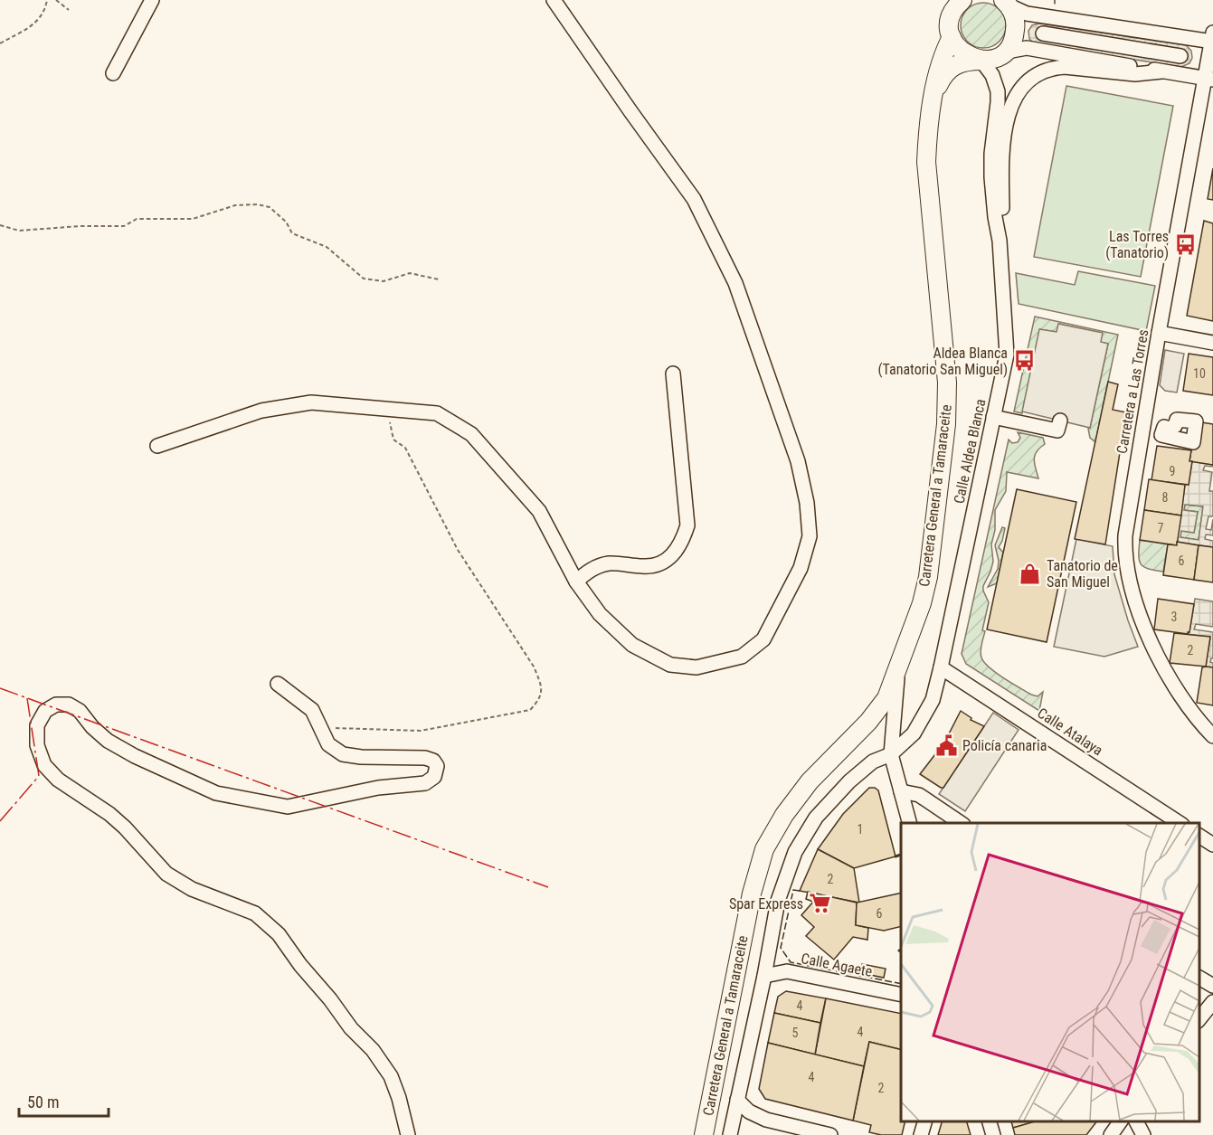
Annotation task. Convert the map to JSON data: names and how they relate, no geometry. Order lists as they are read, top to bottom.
{
  "streets": {
    "main road": ["Carretera General a Tamaraceite"],
    "street": [
      "Carretera a Las Torres",
      "Calle Aldea Blanca",
      "Calle Atalaya",
      "Calle Agaete"
    ]
  },
  "crossings": [
    ["Calle Aldea Blanca", "Carretera General a Tamaraceite"],
    ["Calle Aldea Blanca", "Calle Atalaya"],
    ["Calle Aldea Blanca", "Calle Agaete"]
  ],
  "places": {
    "bus stop": ["Las Torres (Tanatorio)", "Aldea Blanca (Tanatorio San Miguel)"],
    "shop": ["Tanatorio de San Miguel"],
    "public building": ["Policía canaria"],
    "supermarket": ["Spar Express"]
  },
  "house_numbers": [
    "10",
    "9",
    "8",
    "7",
    "6",
    "3",
    "2",
    "1",
    "2",
    "6",
    "4",
    "4",
    "5",
    "4",
    "2"
  ],
  "scale_bar": "50 m"
}
